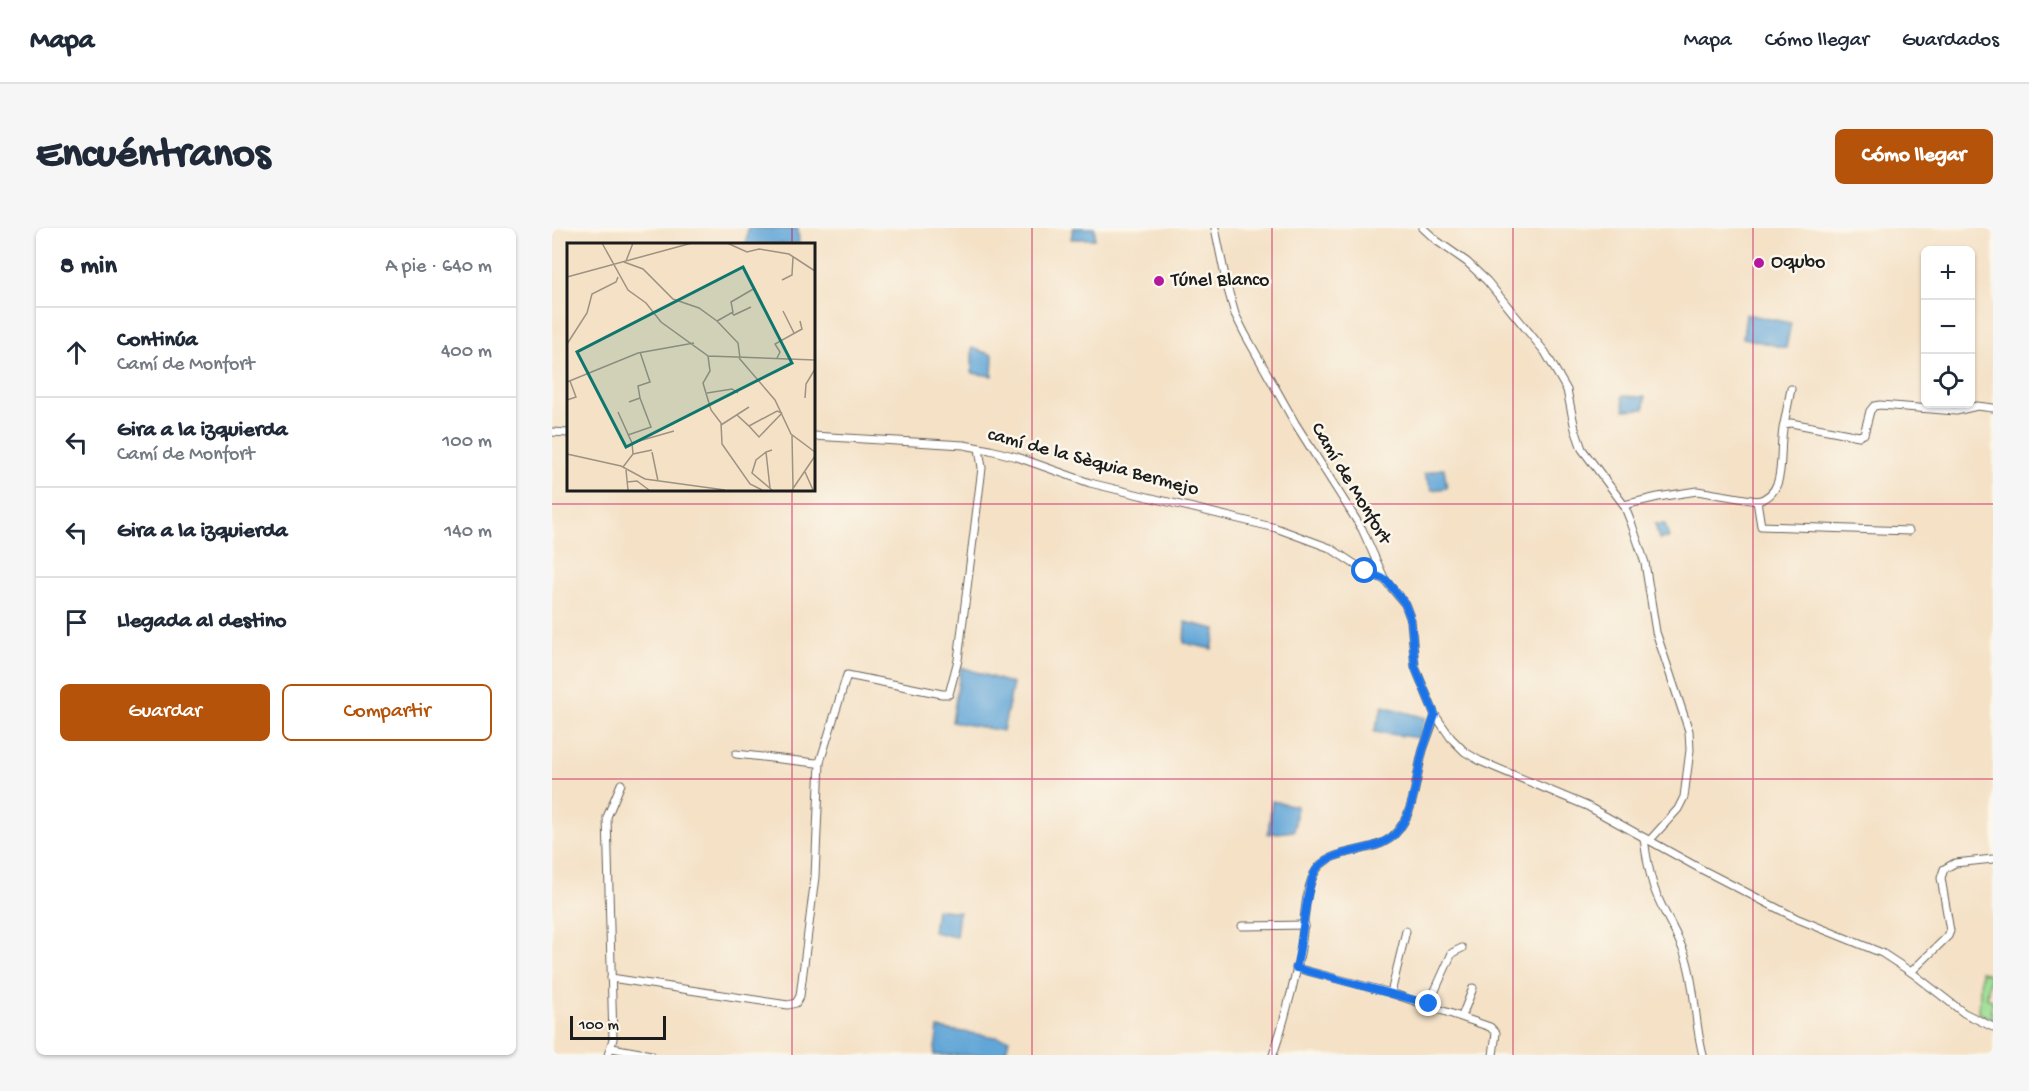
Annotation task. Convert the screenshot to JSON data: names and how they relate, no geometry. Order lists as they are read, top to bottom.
{
  "streets": {
    "street": ["camí de la Sèquia Bermejo", "Camí de Monfort"]
  },
  "crossings": [
    ["camí de la Sèquia Bermejo", "Camí de Monfort"]
  ],
  "places": ["Oqubo", "Túnel Blanco"],
  "scale_bar": "100 m",
  "page": {
    "header": "Mapa",
    "nav": ["Mapa", "Cómo llegar", "Guardados"],
    "buttons": [
      "Cómo llegar",
      ["Guardar", "Compartir"]
    ],
    "title": "Encuéntranos",
    "heading": ["8 min", "A pie · 640 m"],
    "map_buttons": ["+", "−"],
    "list": [
      ["Continúa", "Camí de Monfort", "400 m"],
      ["Gira a la izquierda", "Camí de Monfort", "100 m"],
      ["Gira a la izquierda", "140 m"],
      "Llegada al destino"
    ],
    "scale": "100 m"
  }
}
